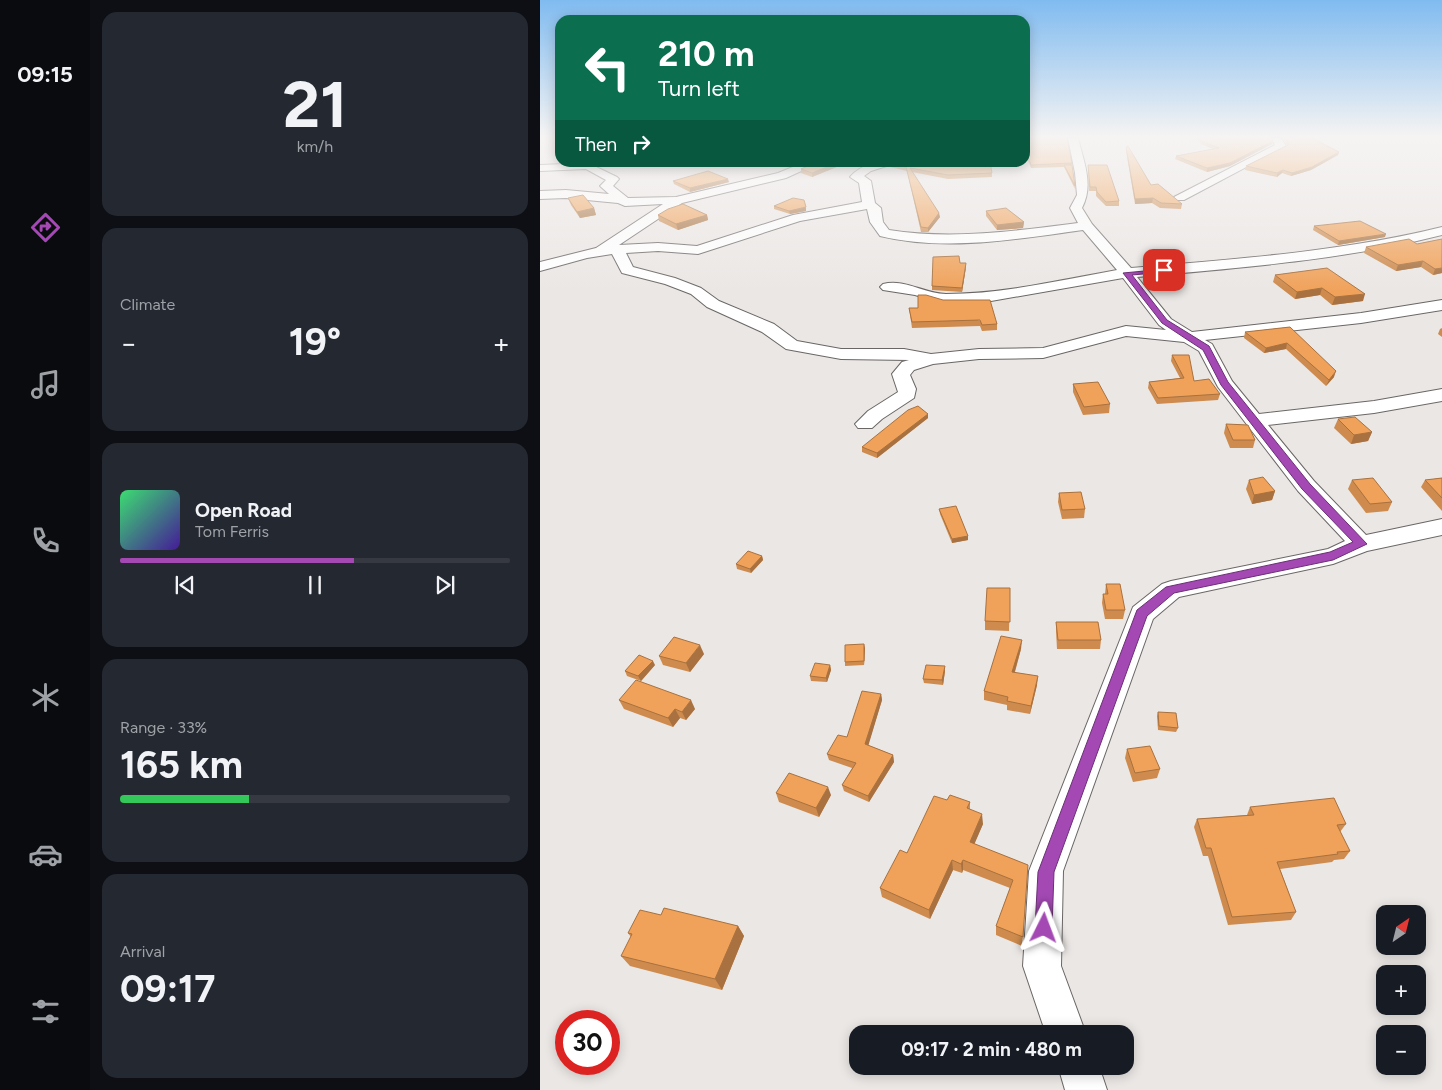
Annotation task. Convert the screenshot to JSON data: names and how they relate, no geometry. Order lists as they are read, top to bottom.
{
  "north": "top right",
  "page": {
    "tabs": "09:15",
    "tile": [
      ["21", "km/h"],
      "Climate",
      ["Range · 33%", "165 km"],
      ["Arrival", "09:17"]
    ],
    "turn": ["210 m", "Turn left"],
    "then": "Then",
    "heat": ["−", "19°", "+"],
    "song": ["Open Road", "Tom Ferris"],
    "map_buttons": ["+", "−"],
    "limit": "30",
    "trip": "09:17 · 2 min · 480 m"
  }
}
